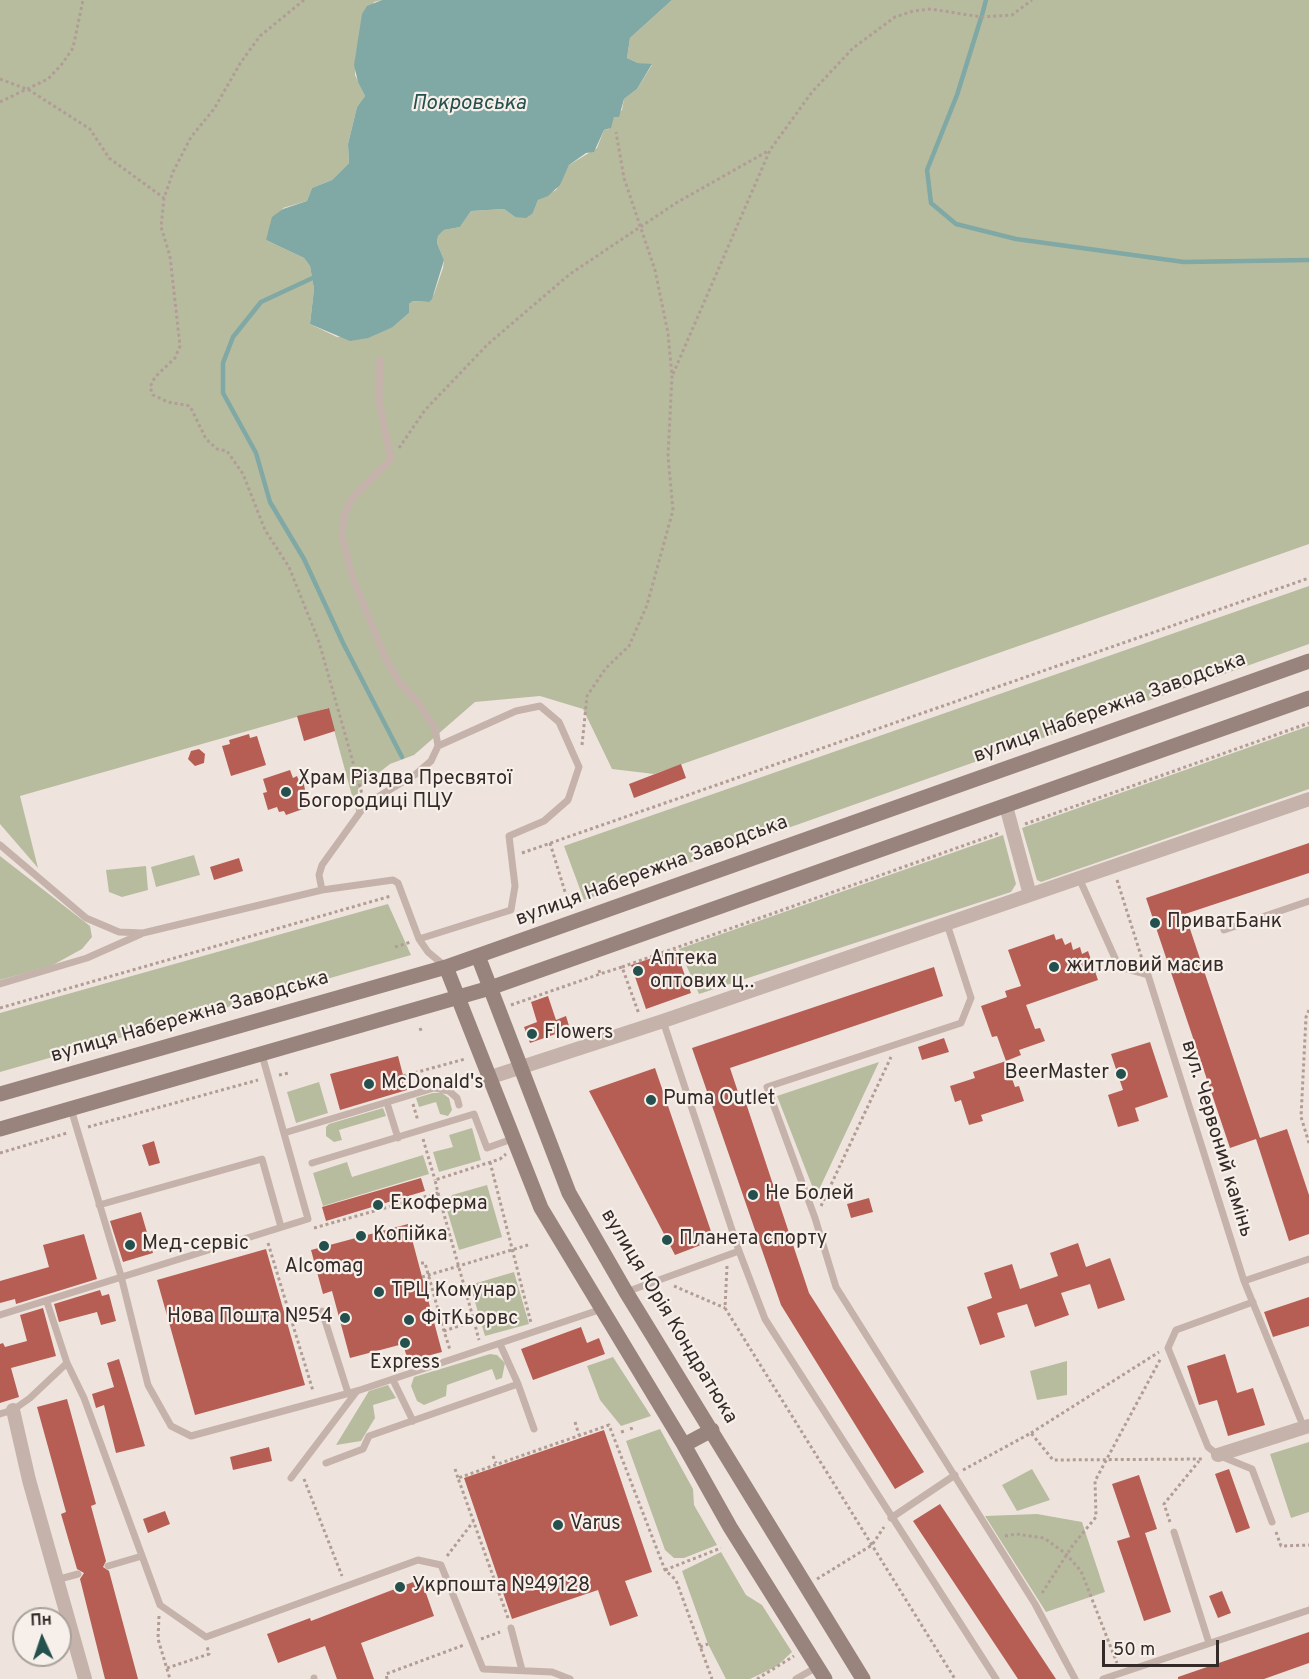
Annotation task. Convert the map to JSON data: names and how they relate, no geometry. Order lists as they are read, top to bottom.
{
  "streets": {
    "main road": ["вулиця Набережна Заводська", "вулиця Юрія Кондратюка"],
    "lane": ["вул. Червоний камінь"]
  },
  "crossings": [
    ["вулиця Набережна Заводська", "вулиця Юрія Кондратюка"]
  ],
  "water": ["Покровська"],
  "places": [
    "Храм Різдва Пресвятої Богородиці ПЦУ",
    "ПриватБанк",
    "житловий масив",
    "Аптека оптових ц‥",
    "Flowers",
    "BeerMaster",
    "McDonald's",
    "Puma Outlet",
    "Не Болей",
    "Екоферма",
    "Копійка",
    "Планета спорту",
    "Мед-сервіс",
    "Alcomag",
    "ТРЦ Комунар",
    "Нова Пошта №54",
    "ФiтКьорвс",
    "Express",
    "Varus",
    "Укрпошта №49128"
  ],
  "scale_bar": "50 m",
  "north": "top"
}
